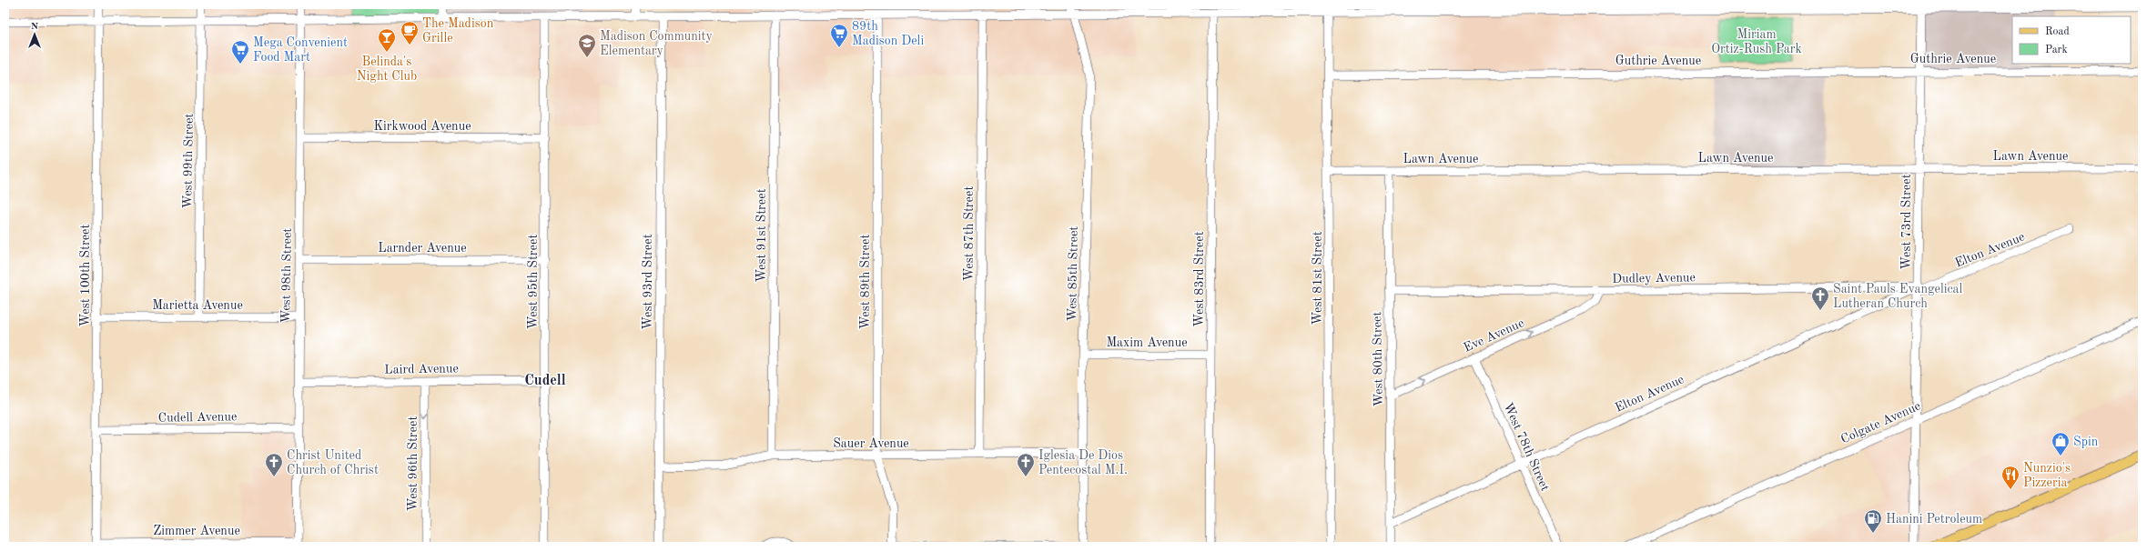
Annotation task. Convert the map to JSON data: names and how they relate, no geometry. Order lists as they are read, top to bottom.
{
  "streets": {
    "street": [
      "Guthrie Avenue",
      "Kirkwood Avenue",
      "Lawn Avenue",
      "West 99th Street",
      "West 73rd Street",
      "West 87th Street",
      "West 91st Street",
      "Larnder Avenue",
      "Elton Avenue",
      "West 85th Street",
      "West 100th Street",
      "West 98th Street",
      "Dudley Avenue",
      "West 81st Street",
      "West 83rd Street",
      "West 95th Street",
      "West 93rd Street",
      "West 89th Street",
      "Marietta Avenue",
      "Eve Avenue",
      "Maxim Avenue",
      "West 80th Street",
      "Laird Avenue",
      "Cudell Avenue",
      "Colgate Avenue",
      "Sauer Avenue",
      "West 78th Street",
      "West 96th Street",
      "Zimmer Avenue"
    ]
  },
  "crossings": [
    ["Guthrie Avenue", "West 73rd Street"],
    ["Guthrie Avenue", "West 81st Street"],
    ["Kirkwood Avenue", "West 98th Street"],
    ["Kirkwood Avenue", "West 95th Street"],
    ["Lawn Avenue", "West 73rd Street"],
    ["Lawn Avenue", "West 81st Street"],
    ["Lawn Avenue", "West 80th Street"],
    ["West 99th Street", "Marietta Avenue"],
    ["West 73rd Street", "Elton Avenue"],
    ["West 73rd Street", "Dudley Avenue"],
    ["West 73rd Street", "Colgate Avenue"],
    ["West 87th Street", "Sauer Avenue"],
    ["West 91st Street", "Sauer Avenue"],
    ["Larnder Avenue", "West 98th Street"],
    ["Larnder Avenue", "West 95th Street"],
    ["Elton Avenue", "Dudley Avenue"],
    ["Elton Avenue", "West 80th Street"],
    ["Elton Avenue", "West 78th Street"],
    ["West 85th Street", "Maxim Avenue"],
    ["West 85th Street", "Sauer Avenue"],
    ["West 100th Street", "Marietta Avenue"],
    ["West 100th Street", "Cudell Avenue"],
    ["West 100th Street", "Zimmer Avenue"],
    ["West 98th Street", "Marietta Avenue"],
    ["West 98th Street", "Laird Avenue"],
    ["West 98th Street", "Cudell Avenue"],
    ["West 98th Street", "Zimmer Avenue"],
    ["Dudley Avenue", "Eve Avenue"],
    ["Dudley Avenue", "West 80th Street"],
    ["West 83rd Street", "Maxim Avenue"],
    ["West 95th Street", "Laird Avenue"],
    ["West 93rd Street", "Sauer Avenue"],
    ["West 89th Street", "Sauer Avenue"],
    ["Eve Avenue", "West 80th Street"],
    ["Eve Avenue", "West 78th Street"],
    ["Laird Avenue", "West 96th Street"]
  ],
  "one_way": ["Eve Avenue", "West 96th Street"],
  "districts": ["Cudell"],
  "parks": ["Miriam Ortiz-Rush Park"],
  "places": {
    "cafe": ["The Madison Grille"],
    "supermarket": ["89th Madison Deli", "Mega Convenient Food Mart"],
    "bar": ["Belinda's Night Club"],
    "school or university": ["Madison Community Elementary"],
    "church": ["Saint Pauls Evangelical Lutheran Church", "Christ United Church of Christ", "Iglesia De Dios Pentecostal M.I."],
    "shop": ["Spin"],
    "restaurant": ["Nunzio's Pizzeria"],
    "fuel station": ["Hanini Petroleum"]
  },
  "legend": ["Road", "Park"],
  "north": "top"
}
